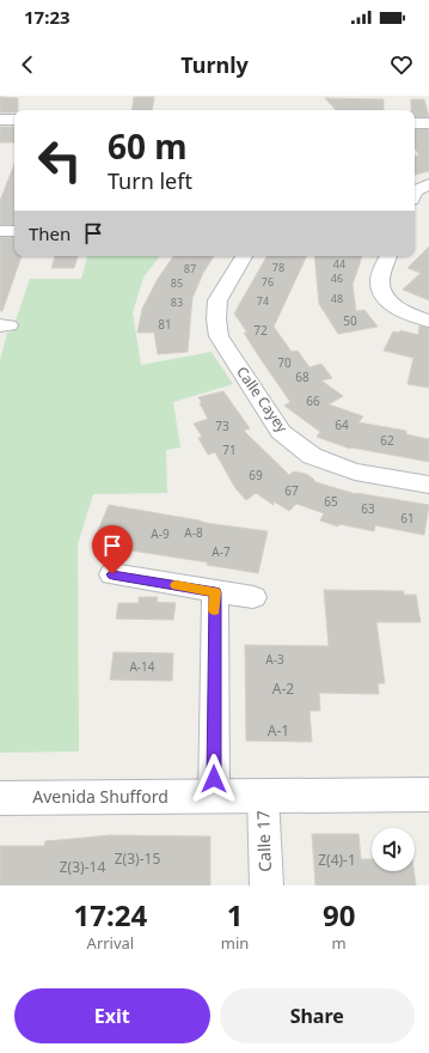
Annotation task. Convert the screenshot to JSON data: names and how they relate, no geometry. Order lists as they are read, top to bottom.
{
  "streets": {
    "street": ["Calle Cayey", "Avenida Shufford", "Calle 17"]
  },
  "crossings": [
    ["Avenida Shufford", "Calle 17"]
  ],
  "house_numbers": [
    "44",
    "78",
    "87",
    "46",
    "76",
    "85",
    "48",
    "74",
    "83",
    "50",
    "81",
    "72",
    "70",
    "68",
    "66",
    "64",
    "73",
    "62",
    "71",
    "69",
    "67",
    "65",
    "63",
    "61",
    "A-8",
    "A-9",
    "A-7",
    "A-3",
    "A-14",
    "A-2",
    "A-1",
    "Z(3)-15",
    "Z(4)-1",
    "Z(3)-14"
  ],
  "page": {
    "status": "17:23",
    "header": "Turnly",
    "turn": ["60 m", "Turn left"],
    "then": "Then",
    "eta": [
      "17:24",
      "Arrival",
      "1",
      "min",
      "90",
      "m"
    ],
    "buttons": ["Exit", "Share"]
  }
}
